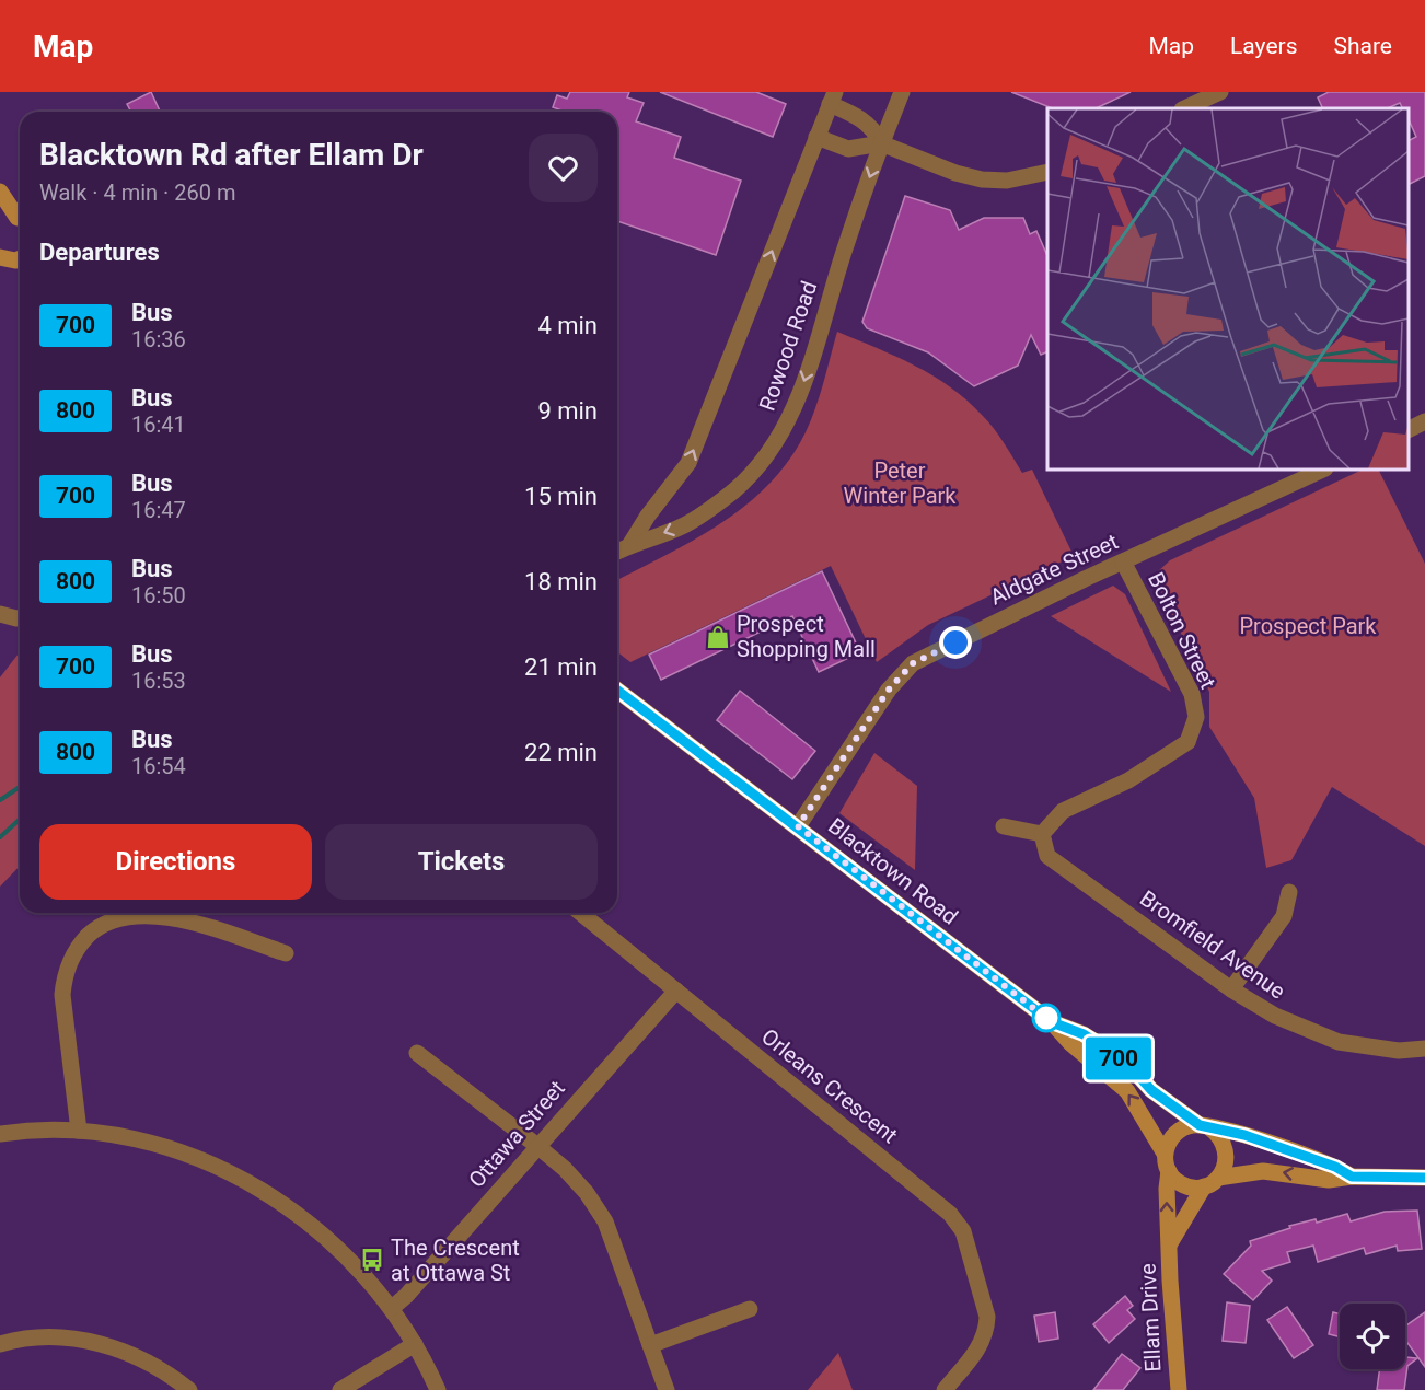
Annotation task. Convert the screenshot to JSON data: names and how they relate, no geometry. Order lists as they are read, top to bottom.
{
  "streets": {
    "main road": ["Blacktown Road", "Ellam Drive"],
    "street": [
      "Rowood Road",
      "Aldgate Street",
      "Bolton Street",
      "Bromfield Avenue",
      "Orleans Crescent",
      "Ottawa Street"
    ]
  },
  "crossings": [
    ["Aldgate Street", "Bolton Street"],
    ["Aldgate Street", "Blacktown Road"],
    ["Bolton Street", "Bromfield Avenue"],
    ["Blacktown Road", "Ellam Drive"],
    ["Orleans Crescent", "Ottawa Street"]
  ],
  "parks": ["Peter Winter Park", "Prospect Park"],
  "places": {
    "shop": ["Prospect Shopping Mall"],
    "bus stop": ["The Crescent at Ottawa St"]
  },
  "lines": ["bus line 700"],
  "page": {
    "header": "Map",
    "nav": ["Map", "Layers", "Share"],
    "on_map": "700",
    "heading": [
      ["Blacktown Rd after Ellam Dr", "Walk · 4 min · 260 m"],
      "Departures"
    ],
    "list": [
      {
        "mark": "700",
        "name": "Bus",
        "note": "16:36",
        "value": "4 min"
      },
      {
        "mark": "800",
        "name": "Bus",
        "note": "16:41",
        "value": "9 min"
      },
      {
        "mark": "700",
        "name": "Bus",
        "note": "16:47",
        "value": "15 min"
      },
      {
        "mark": "800",
        "name": "Bus",
        "note": "16:50",
        "value": "18 min"
      },
      {
        "mark": "700",
        "name": "Bus",
        "note": "16:53",
        "value": "21 min"
      },
      {
        "mark": "800",
        "name": "Bus",
        "note": "16:54",
        "value": "22 min"
      }
    ],
    "buttons": ["Directions", "Tickets"]
  }
}
